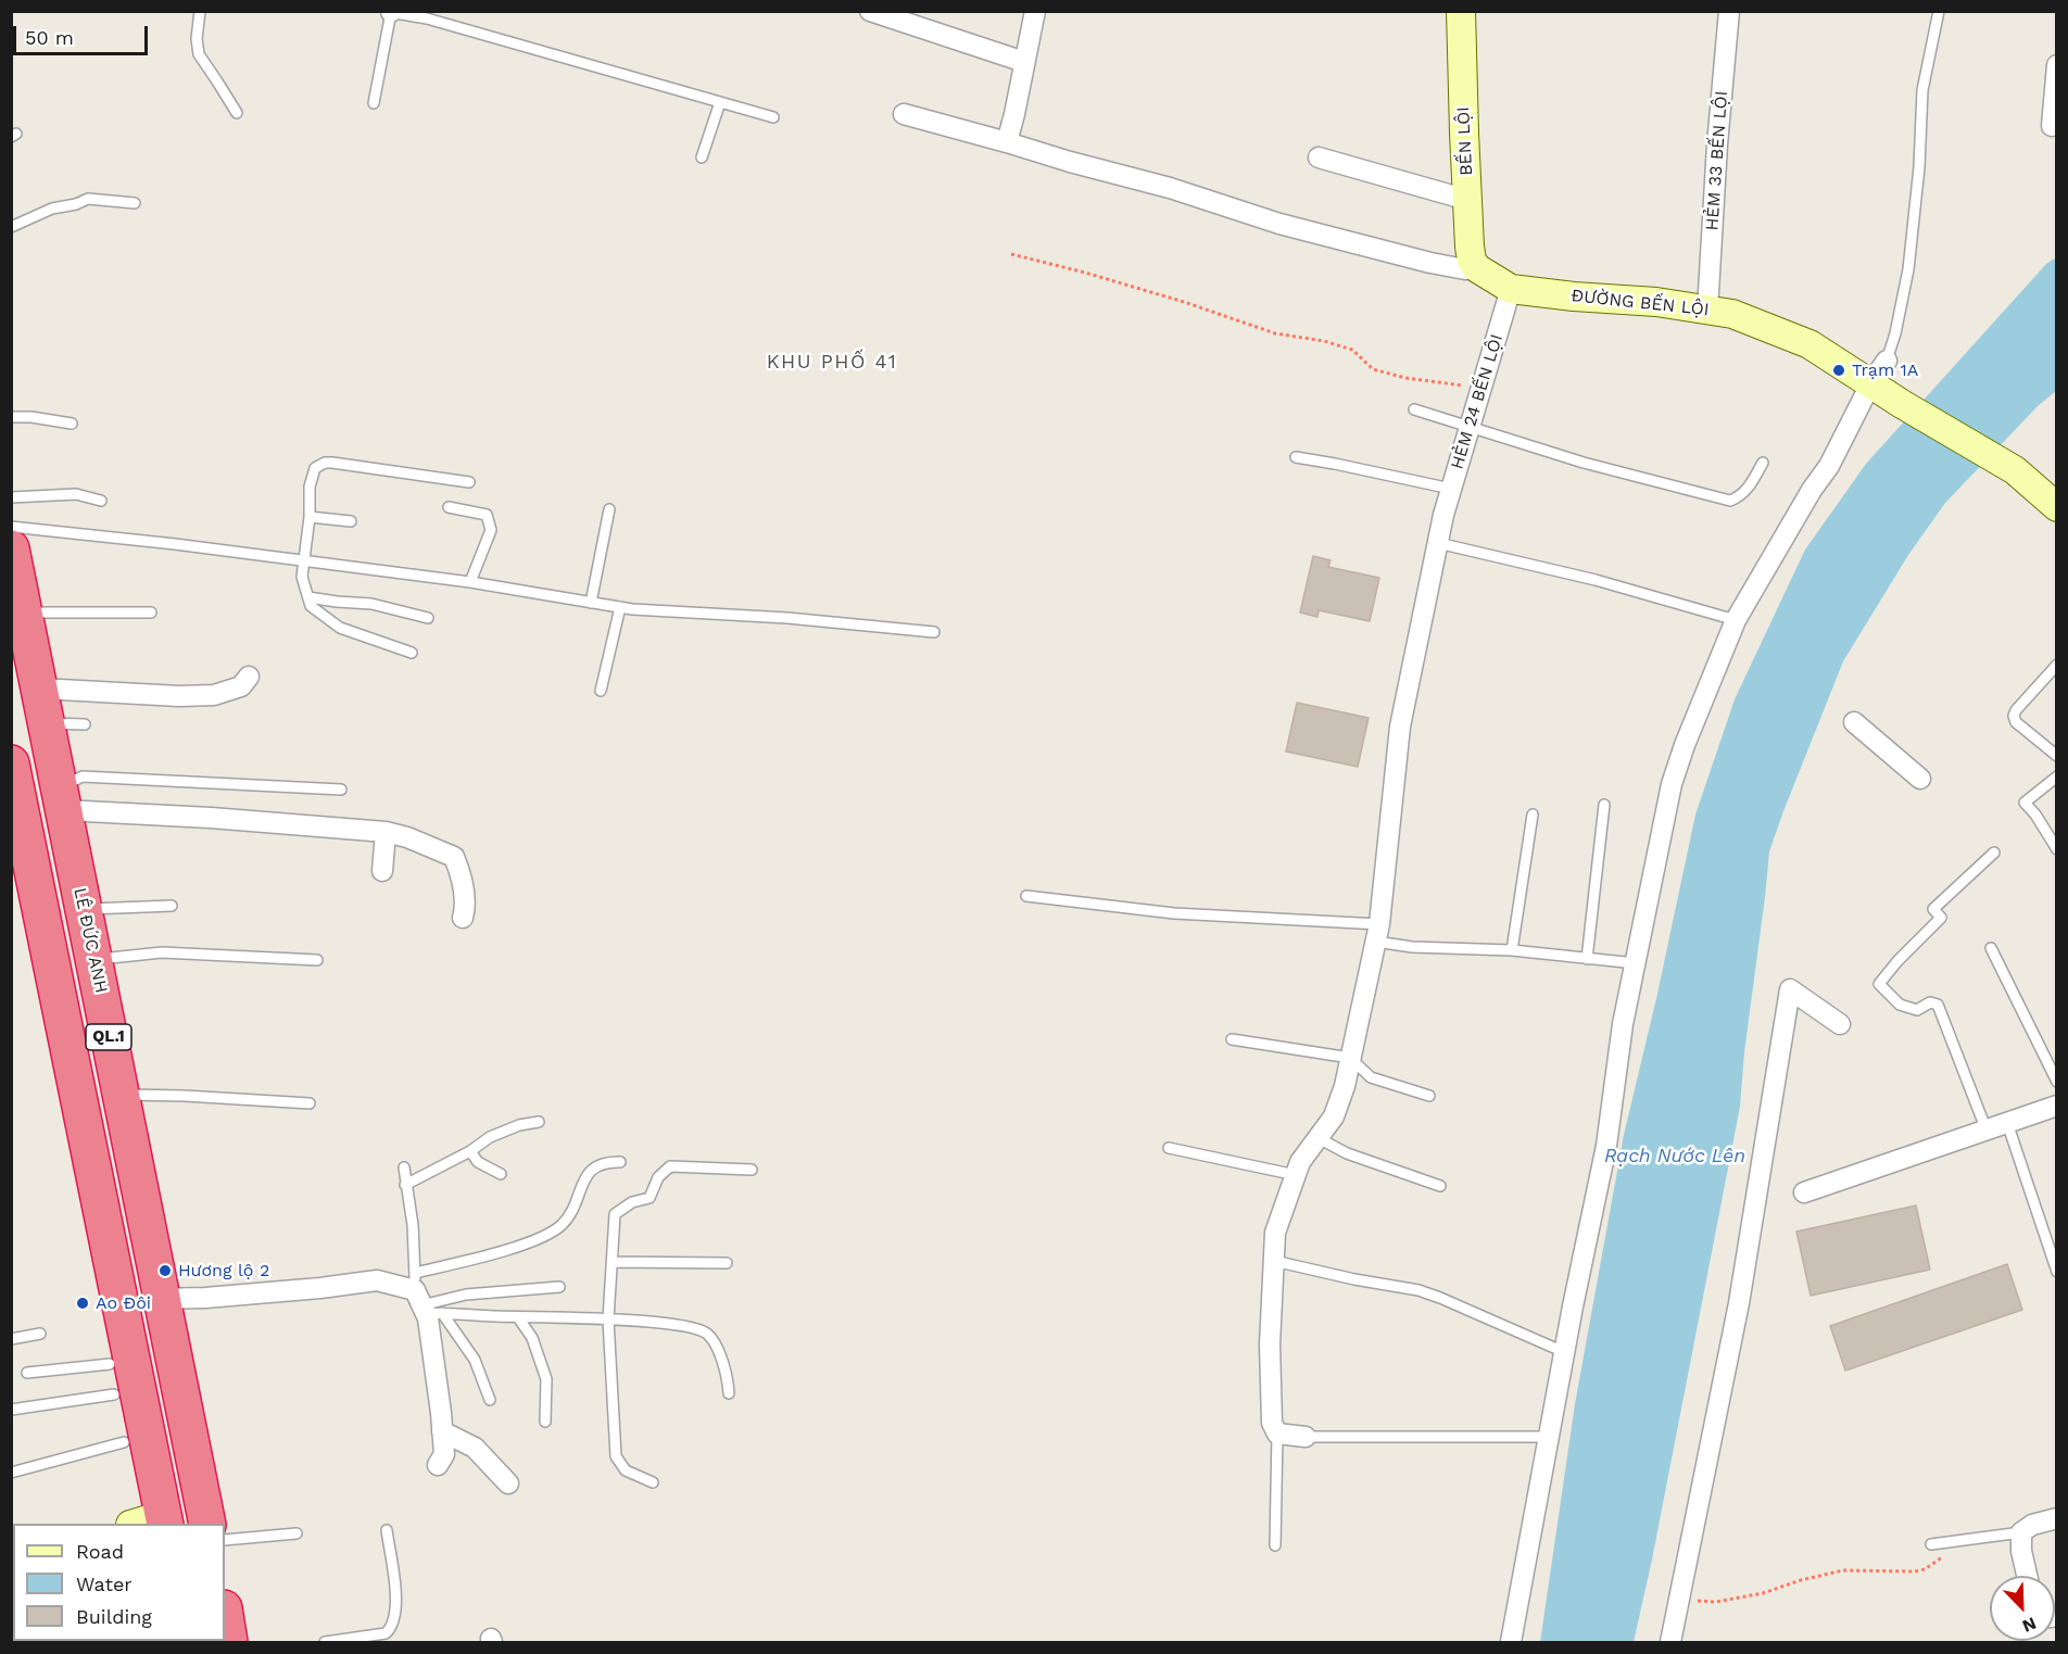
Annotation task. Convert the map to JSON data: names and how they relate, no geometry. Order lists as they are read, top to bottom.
{
  "streets": {
    "highway": ["LÊ ĐỨC ANH", "QL.1"],
    "street": [
      "BẾN LỘI",
      "HẺM 33 BẾN LỘI",
      "ĐƯỜNG BẾN LỘI",
      "HẺM 24 BẾN LỘI"
    ]
  },
  "crossings": [
    ["BẾN LỘI", "ĐƯỜNG BẾN LỘI"],
    ["HẺM 33 BẾN LỘI", "ĐƯỜNG BẾN LỘI"],
    ["ĐƯỜNG BẾN LỘI", "HẺM 24 BẾN LỘI"],
    ["LÊ ĐỨC ANH", "QL.1"]
  ],
  "districts": ["KHU PHỐ 41"],
  "water": ["Rạch Nước Lên"],
  "places": ["Trạm 1A", "Hương lộ 2", "Ao Đôi"],
  "legend": ["Road", "Water", "Building"],
  "scale_bar": "50 m",
  "north": "bottom right"
}
